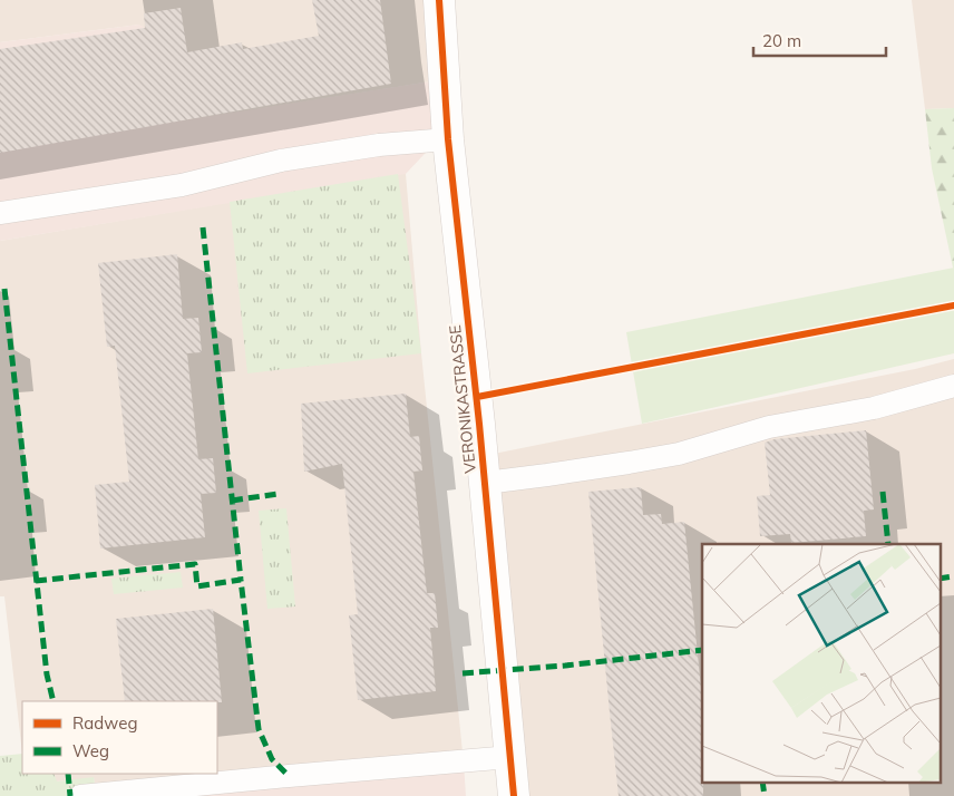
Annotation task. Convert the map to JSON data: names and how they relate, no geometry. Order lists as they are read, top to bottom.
{
  "streets": {
    "street": ["VERONIKASTRASSE"]
  },
  "legend": ["Radweg", "Weg"],
  "scale_bar": "20 m"
}
